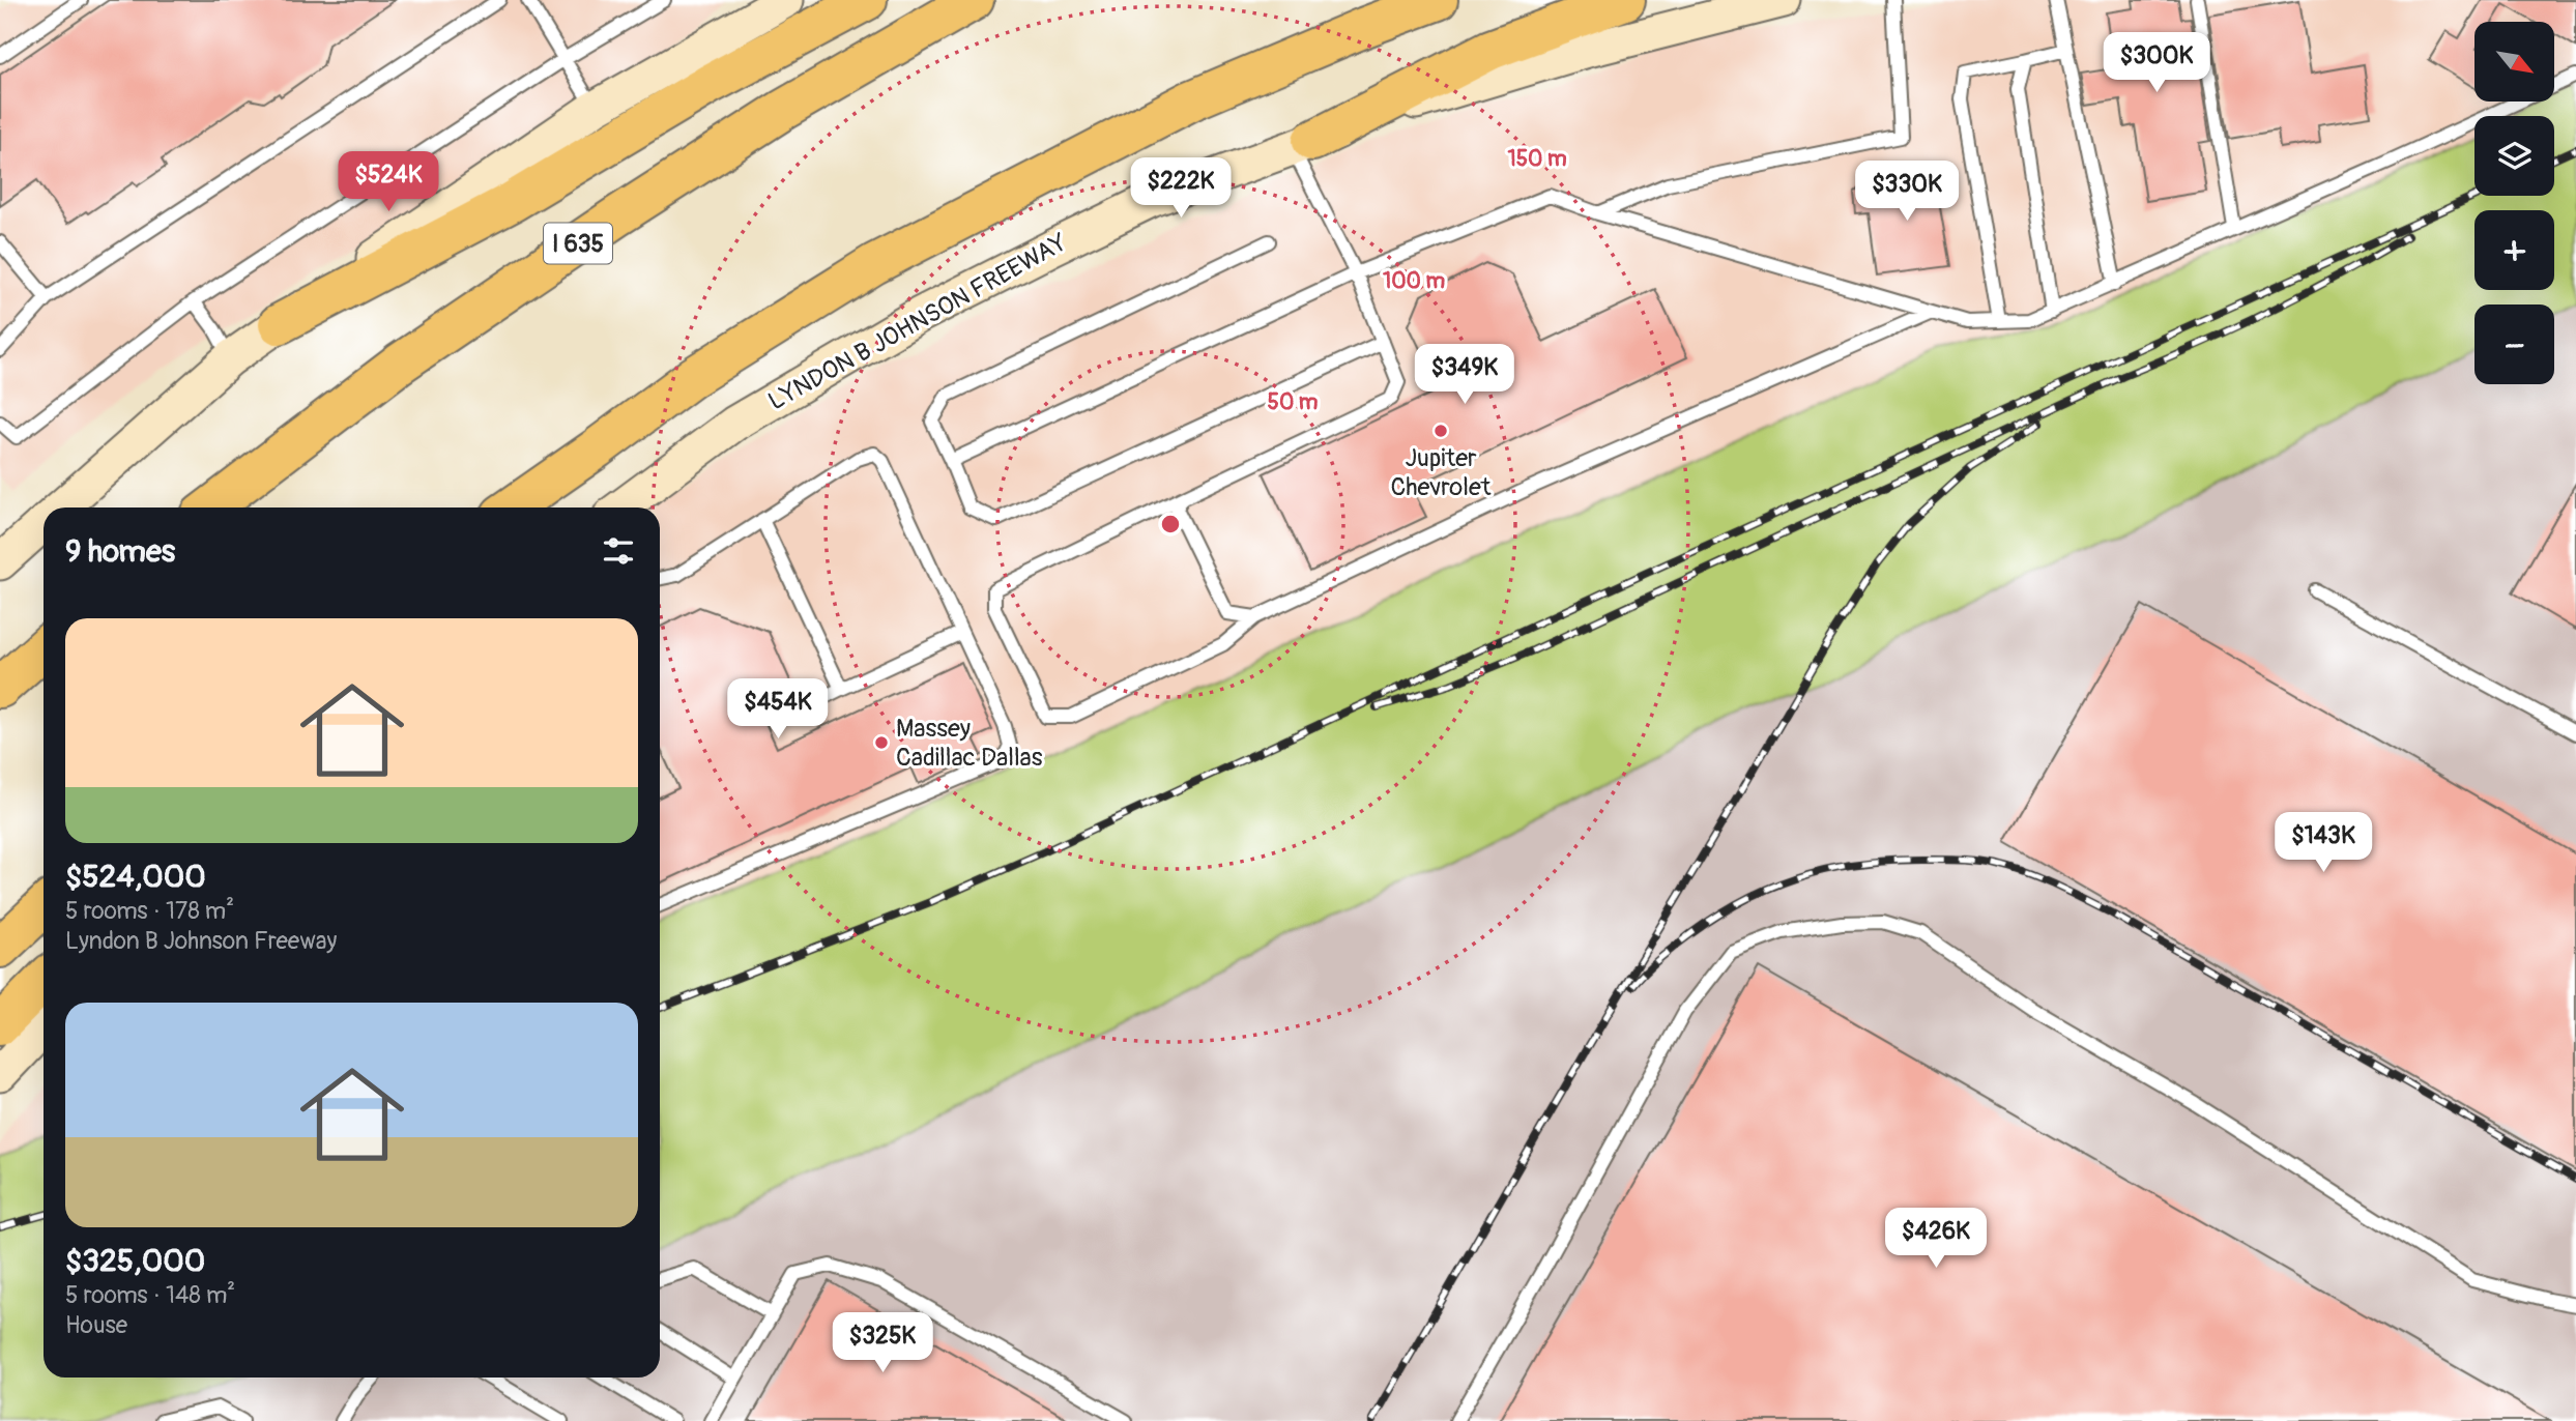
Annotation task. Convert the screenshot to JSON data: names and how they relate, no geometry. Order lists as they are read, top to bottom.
{
  "streets": {
    "highway": ["I 635"],
    "main road": ["LYNDON B JOHNSON FREEWAY"]
  },
  "places": ["Jupiter Chevrolet", "Massey Cadillac Dallas"],
  "north": "bottom right",
  "page": {
    "map_buttons": ["+", "−"],
    "price": [
      "$300K",
      "$524K",
      "$222K",
      "$330K",
      "$349K",
      "$454K",
      "$143K",
      "$426K",
      "$325K"
    ],
    "heading": "9 homes",
    "list": [
      {
        "name": "$524,000",
        "note": "5 rooms · 178 m² · Lyndon B Johnson Freeway"
      },
      {
        "name": "$325,000",
        "note": "5 rooms · 148 m² · House"
      }
    ]
  },
  "rings": ["150 m", "100 m", "50 m"]
}
